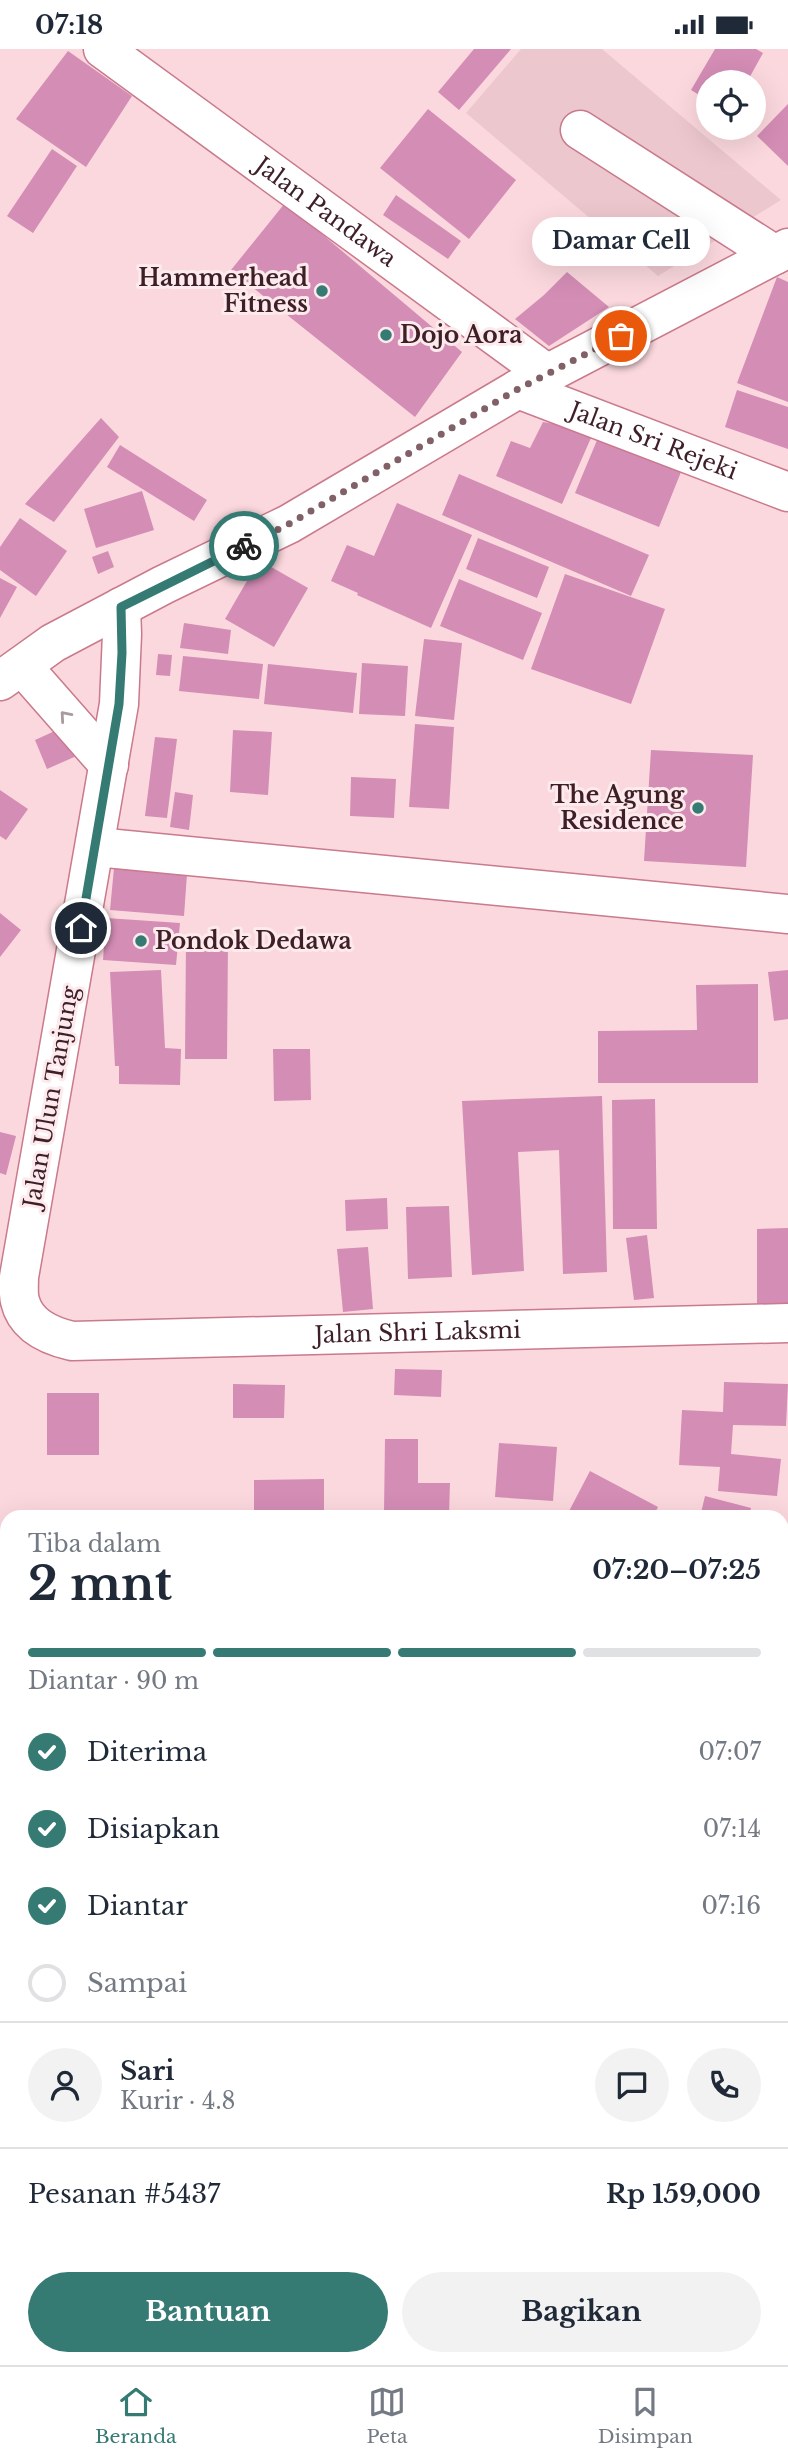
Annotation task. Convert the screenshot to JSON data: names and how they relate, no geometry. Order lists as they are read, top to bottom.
{
  "streets": {
    "main road": [
      "Jalan Pandawa",
      "Jalan Sri Rejeki",
      "Jalan Ulun Tanjung",
      "Jalan Shri Laksmi"
    ]
  },
  "crossings": [
    ["Jalan Pandawa", "Jalan Sri Rejeki"],
    ["Jalan Ulun Tanjung", "Jalan Shri Laksmi"]
  ],
  "places": [
    "Hammerhead Fitness",
    "Dojo Aora",
    "Damar Cell",
    "The Agung Residence",
    "Pondok Dedawa"
  ],
  "page": {
    "status": "07:18",
    "bubble": "Damar Cell",
    "heading": ["2 mnt", "Tiba dalam", "07:20–07:25"],
    "panel": [
      "Sari",
      "Kurir · 4.8",
      "Pesanan #5437",
      "Rp 159,000"
    ],
    "bar": "Diantar · 90 m",
    "list": [
      ["Diterima", "07:07"],
      ["Disiapkan", "07:14"],
      ["Diantar", "07:16"],
      "Sampai"
    ],
    "buttons": ["Bantuan", "Bagikan"],
    "tabs": ["Beranda", "Peta", "Disimpan"]
  }
}
